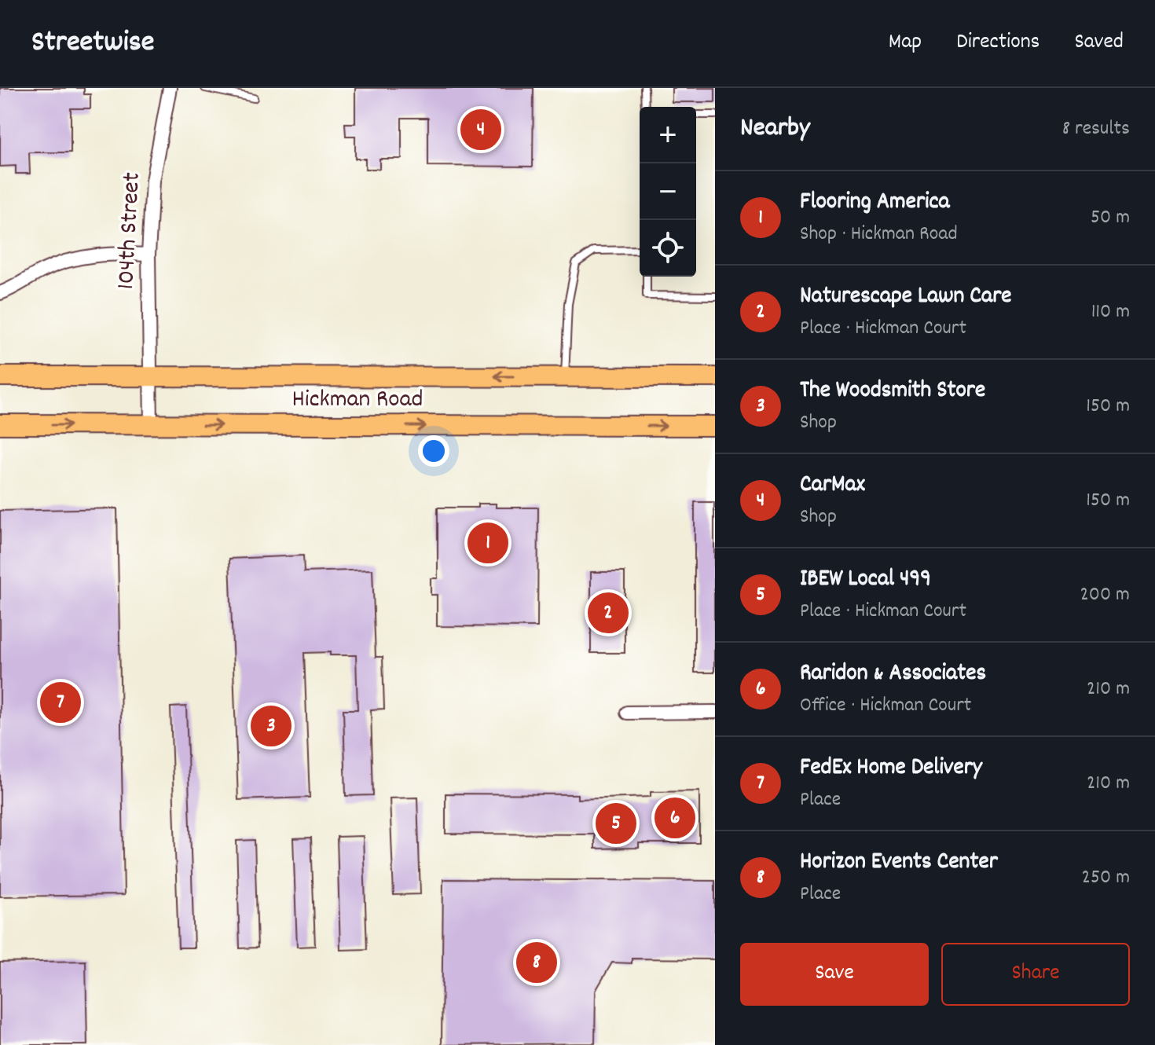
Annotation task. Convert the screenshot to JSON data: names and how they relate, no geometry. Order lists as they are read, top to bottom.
{
  "streets": {
    "main road": ["Hickman Road"],
    "street": ["104th Street"]
  },
  "crossings": [
    ["104th Street", "Hickman Road"]
  ],
  "page": {
    "header": "Streetwise",
    "nav": ["Map", "Directions", "Saved"],
    "heading": ["Nearby", "8 results"],
    "pins": [
      "4",
      "1",
      "2",
      "7",
      "3",
      "6",
      "5",
      "8"
    ],
    "map_buttons": ["+", "−"],
    "list": [
      {
        "mark": "1",
        "name": "Flooring America",
        "note": "Shop · Hickman Road",
        "value": "50 m"
      },
      {
        "mark": "2",
        "name": "Naturescape Lawn Care",
        "note": "Place · Hickman Court",
        "value": "110 m"
      },
      {
        "mark": "3",
        "name": "The Woodsmith Store",
        "note": "Shop",
        "value": "150 m"
      },
      {
        "mark": "4",
        "name": "CarMax",
        "note": "Shop",
        "value": "150 m"
      },
      {
        "mark": "5",
        "name": "IBEW Local 499",
        "note": "Place · Hickman Court",
        "value": "200 m"
      },
      {
        "mark": "6",
        "name": "Raridon & Associates",
        "note": "Office · Hickman Court",
        "value": "210 m"
      },
      {
        "mark": "7",
        "name": "FedEx Home Delivery",
        "note": "Place",
        "value": "210 m"
      },
      {
        "mark": "8",
        "name": "Horizon Events Center",
        "note": "Place",
        "value": "250 m"
      }
    ],
    "buttons": ["Save", "Share"]
  }
}
